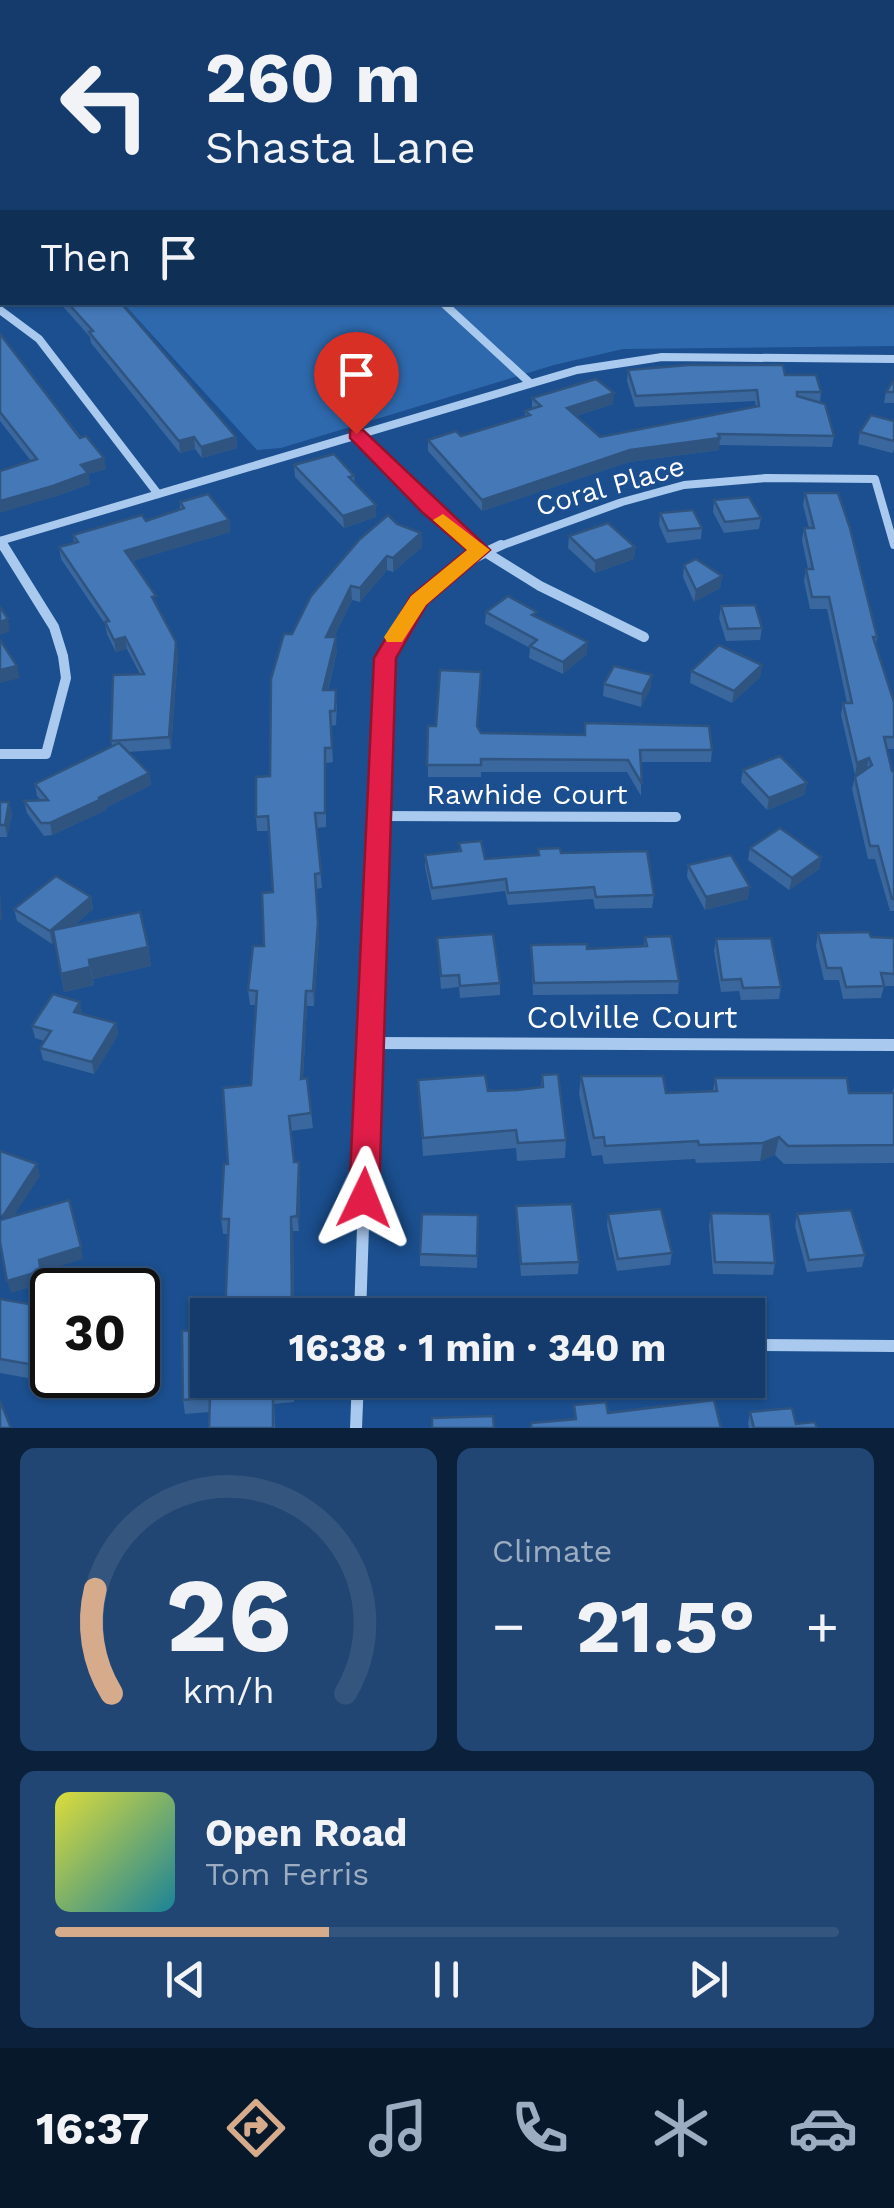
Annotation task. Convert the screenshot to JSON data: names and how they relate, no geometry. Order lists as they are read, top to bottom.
{
  "streets": {
    "street": ["Coral Place", "Rawhide Court", "Colville Court"]
  },
  "crossings": [
    ["Coral Place", "Rawhide Court"],
    ["Coral Place", "Colville Court"]
  ],
  "page": {
    "turn": ["260 m", "Shasta Lane"],
    "then": "Then",
    "limit": "30",
    "trip": "16:38 · 1 min · 340 m",
    "tile": "Climate",
    "heat": ["−", "21.5°", "+"],
    "song": ["Open Road", "Tom Ferris"],
    "tabs": "16:37",
    "gauge": ["26", "km/h"]
  }
}
